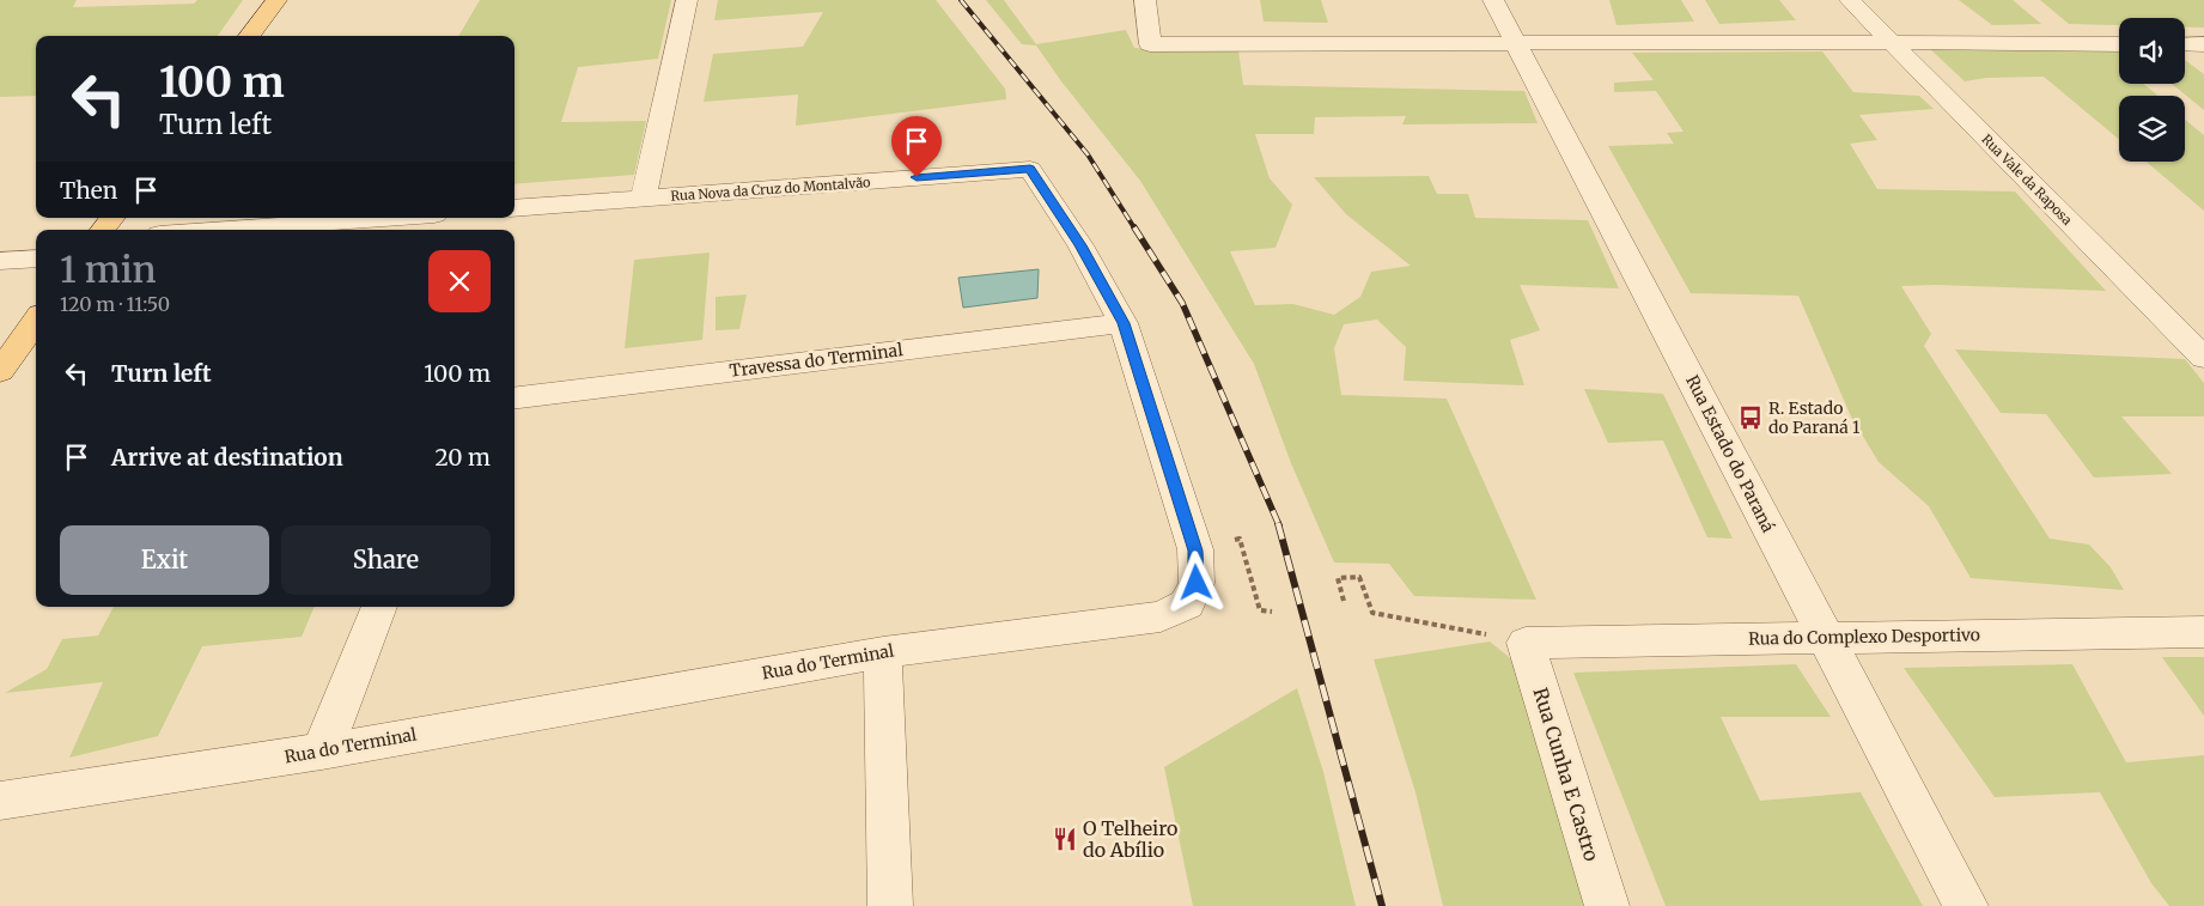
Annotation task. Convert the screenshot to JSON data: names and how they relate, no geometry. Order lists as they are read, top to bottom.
{
  "streets": {
    "street": [
      "Rua Vale da Raposa",
      "Rua Nova da Cruz do Montalvão",
      "Travessa do Terminal",
      "Rua Estado do Paraná",
      "Rua do Complexo Desportivo",
      "Rua do Terminal",
      "Rua Cunha E Castro"
    ]
  },
  "crossings": [
    ["Rua Nova da Cruz do Montalvão", "Rua do Terminal"],
    ["Travessa do Terminal", "Rua do Terminal"],
    ["Rua Estado do Paraná", "Rua do Complexo Desportivo"],
    ["Rua do Complexo Desportivo", "Rua Cunha E Castro"]
  ],
  "places": {
    "bus stop": ["R. Estado do Paraná 1"],
    "restaurant": ["O Telheiro do Abílio"]
  },
  "page": {
    "turn": ["100 m", "Turn left"],
    "then": "Then",
    "heading": ["1 min", "120 m · 11:50"],
    "list": [
      {
        "name": "Turn left",
        "value": "100 m"
      },
      {
        "name": "Arrive at destination",
        "value": "20 m"
      }
    ],
    "buttons": ["Exit", "Share"]
  }
}
